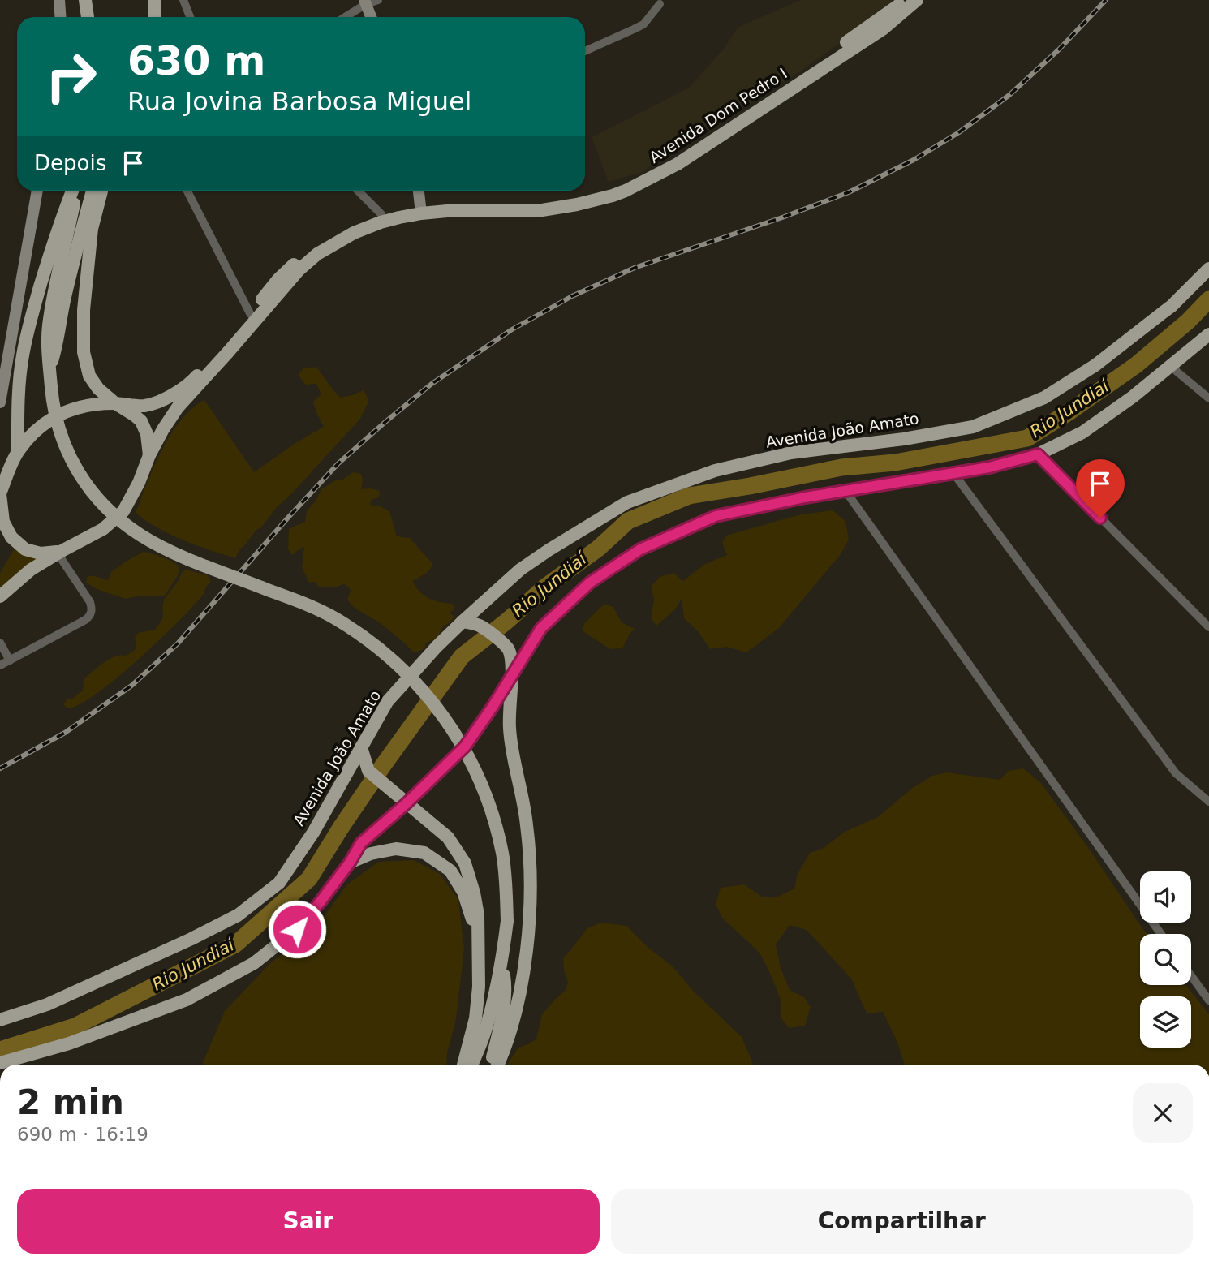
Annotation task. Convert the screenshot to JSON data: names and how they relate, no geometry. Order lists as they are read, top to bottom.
{
  "streets": {
    "main road": ["Avenida Dom Pedro I", "Avenida João Amato"]
  },
  "water": ["Rio Jundiaí"],
  "page": {
    "turn": ["630 m", "Rua Jovina Barbosa Miguel"],
    "then": "Depois",
    "heading": ["2 min", "690 m · 16:19"],
    "buttons": ["Sair", "Compartilhar"]
  }
}
